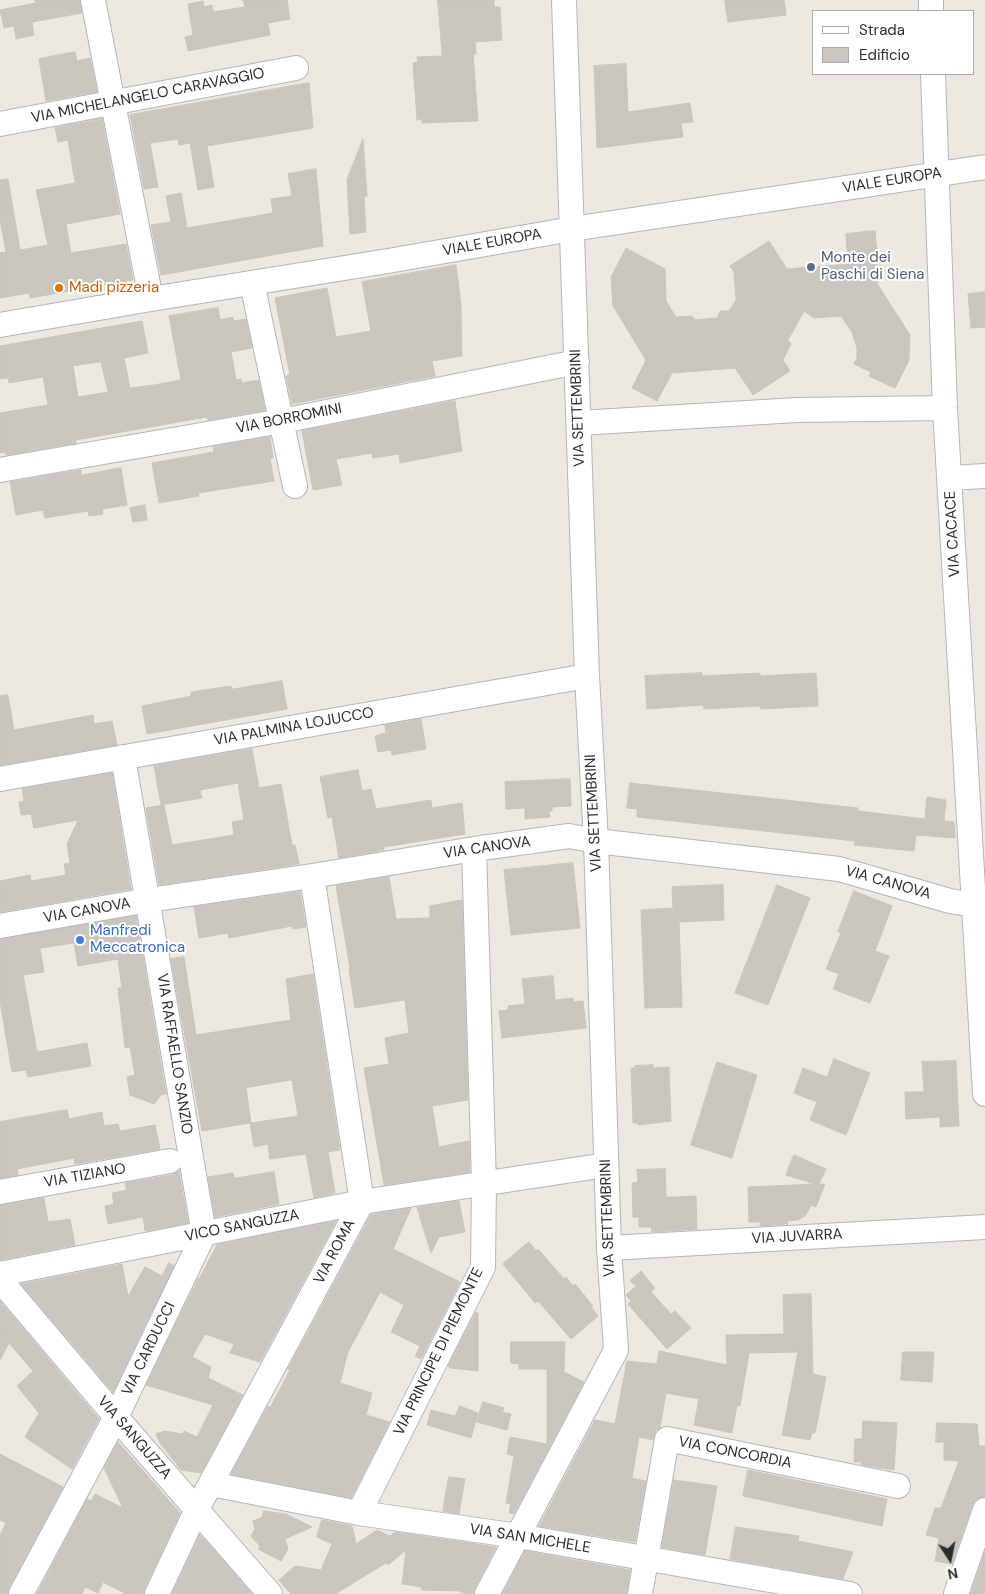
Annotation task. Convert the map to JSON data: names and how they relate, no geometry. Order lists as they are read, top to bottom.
{
  "streets": {
    "street": [
      "VIA MICHELANGELO CARAVAGGIO",
      "VIALE EUROPA",
      "VIA SETTEMBRINI",
      "VIA BORROMINI",
      "VIA CACACE",
      "VIA PALMINA LOJUCCO",
      "VIA CANOVA",
      "VIA RAFFAELLO SANZIO",
      "VIA TIZIANO",
      "VICO SANGUZZA",
      "VIA JUVARRA",
      "VIA ROMA",
      "VIA CARDUCCI",
      "VIA PRINCIPE DI PIEMONTE",
      "VIA SANGUZZA",
      "VIA CONCORDIA",
      "VIA SAN MICHELE"
    ]
  },
  "crossings": [
    ["VIALE EUROPA", "VIA SETTEMBRINI"],
    ["VIALE EUROPA", "VIA CACACE"],
    ["VIA SETTEMBRINI", "VIA BORROMINI"],
    ["VIA SETTEMBRINI", "VIA PALMINA LOJUCCO"],
    ["VIA SETTEMBRINI", "VIA CANOVA"],
    ["VIA SETTEMBRINI", "VICO SANGUZZA"],
    ["VIA SETTEMBRINI", "VIA JUVARRA"],
    ["VIA SETTEMBRINI", "VIA SAN MICHELE"],
    ["VIA CACACE", "VIA CANOVA"],
    ["VIA PALMINA LOJUCCO", "VIA RAFFAELLO SANZIO"],
    ["VIA CANOVA", "VIA RAFFAELLO SANZIO"],
    ["VIA CANOVA", "VIA ROMA"],
    ["VIA RAFFAELLO SANZIO", "VICO SANGUZZA"],
    ["VIA RAFFAELLO SANZIO", "VIA CARDUCCI"],
    ["VICO SANGUZZA", "VIA ROMA"],
    ["VICO SANGUZZA", "VIA CARDUCCI"],
    ["VICO SANGUZZA", "VIA PRINCIPE DI PIEMONTE"],
    ["VIA ROMA", "VIA SANGUZZA"],
    ["VIA ROMA", "VIA SAN MICHELE"],
    ["VIA CARDUCCI", "VIA SANGUZZA"],
    ["VIA PRINCIPE DI PIEMONTE", "VIA SAN MICHELE"],
    ["VIA CONCORDIA", "VIA SAN MICHELE"]
  ],
  "places": ["Monte dei Paschi di Siena", "Madì pizzeria", "Manfredi Meccatronica"],
  "legend": ["Strada", "Edificio"],
  "north": "bottom"
}
